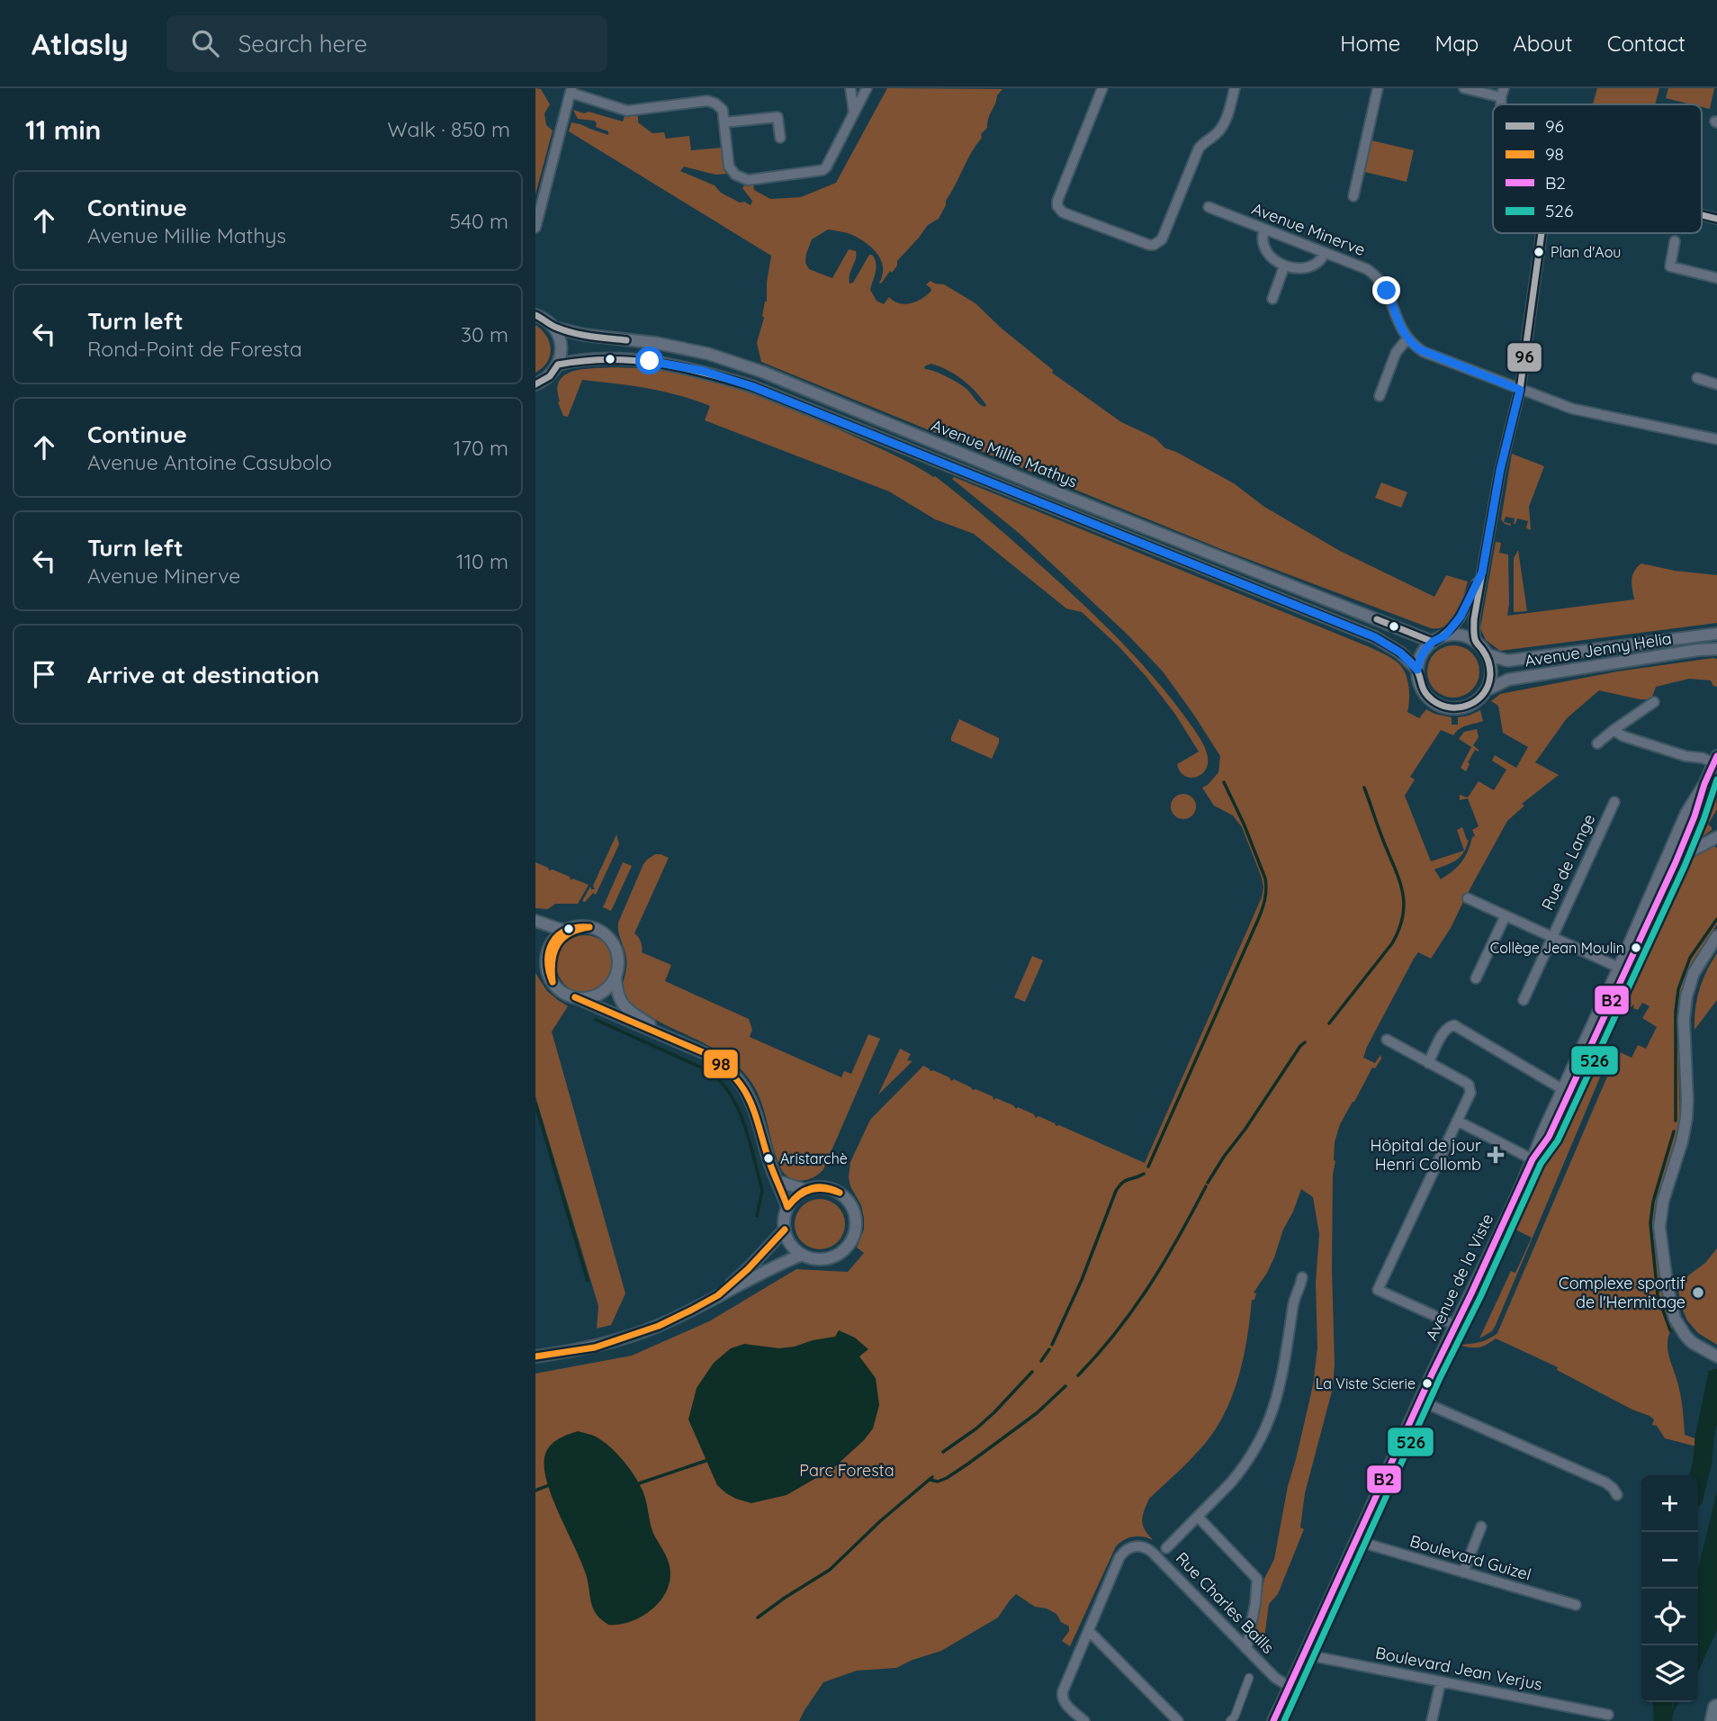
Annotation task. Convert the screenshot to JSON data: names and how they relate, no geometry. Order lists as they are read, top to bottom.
{
  "streets": {
    "street": [
      "Avenue Minerve",
      "Avenue Millie Mathys",
      "Avenue Jenny Helia",
      "Rue de Lange",
      "Avenue de la Viste",
      "Boulevard Guizel",
      "Rue Charles Baills",
      "Boulevard Jean Verjus"
    ]
  },
  "crossings": [
    ["Avenue Millie Mathys", "Avenue Jenny Helia"],
    ["Avenue de la Viste", "Boulevard Guizel"],
    ["Avenue de la Viste", "Rue Charles Baills"],
    ["Avenue de la Viste", "Boulevard Jean Verjus"]
  ],
  "parks": ["Parc Foresta"],
  "places": {
    "other": [
      "Plan d'Aou",
      "Collège Jean Moulin",
      "Aristarchè",
      "Complexe sportif de l'Hermitage",
      "La Viste Scierie"
    ],
    "health": ["Hôpital de jour Henri Collomb"]
  },
  "lines": [
    "transit line 96",
    "transit line B2",
    "transit line 526",
    "transit line 98"
  ],
  "legend": [
    "96",
    "98",
    "B2",
    "526"
  ],
  "page": {
    "header": "Atlasly",
    "search": "Search here",
    "nav": [
      "Home",
      "Map",
      "About",
      "Contact"
    ],
    "heading": ["11 min", "Walk · 850 m"],
    "list": [
      ["Continue", "Avenue Millie Mathys", "540 m"],
      ["Turn left", "Rond-Point de Foresta", "30 m"],
      ["Continue", "Avenue Antoine Casubolo", "170 m"],
      ["Turn left", "Avenue Minerve", "110 m"],
      "Arrive at destination"
    ],
    "map_buttons": ["+", "−"]
  }
}
